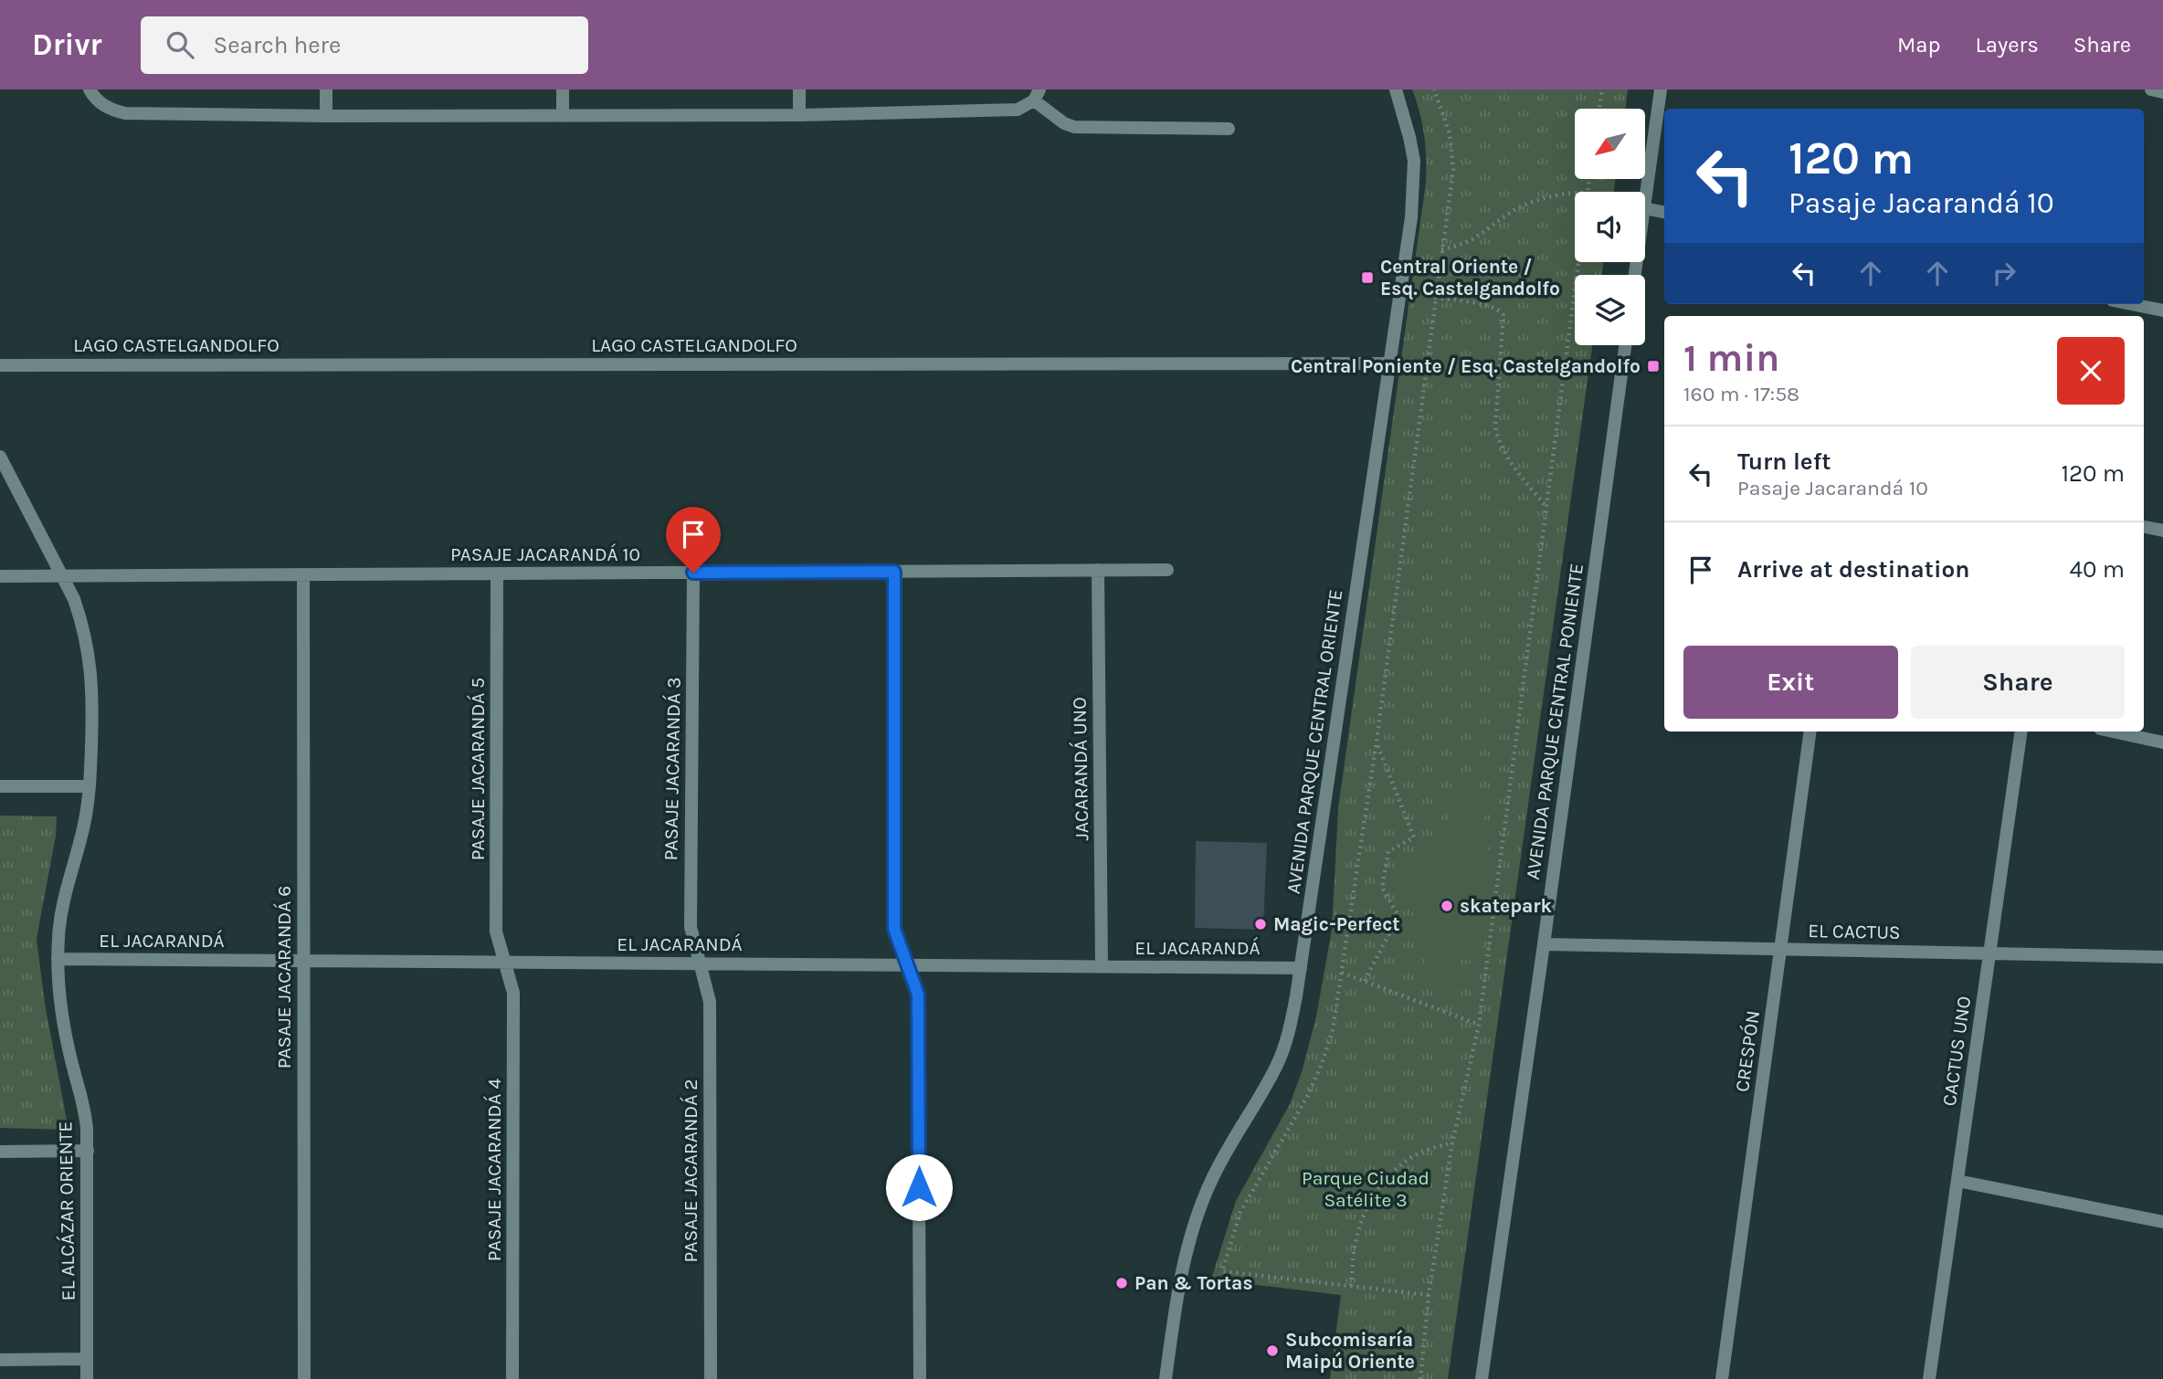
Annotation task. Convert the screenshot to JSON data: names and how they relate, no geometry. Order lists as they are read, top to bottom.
{
  "streets": {
    "street": [
      "LAGO CASTELGANDOLFO",
      "PASAJE JACARANDÁ 10",
      "AVENIDA PARQUE CENTRAL PONIENTE",
      "AVENIDA PARQUE CENTRAL ORIENTE",
      "PASAJE JACARANDÁ 5",
      "PASAJE JACARANDÁ 3",
      "JACARANDÁ UNO",
      "EL CACTUS",
      "EL JACARANDÁ",
      "PASAJE JACARANDÁ 6",
      "CRESPÓN",
      "CACTUS UNO",
      "PASAJE JACARANDÁ 4",
      "PASAJE JACARANDÁ 2",
      "EL ALCÁZAR ORIENTE"
    ]
  },
  "crossings": [
    ["LAGO CASTELGANDOLFO", "AVENIDA PARQUE CENTRAL ORIENTE"],
    ["PASAJE JACARANDÁ 10", "PASAJE JACARANDÁ 5"],
    ["PASAJE JACARANDÁ 10", "PASAJE JACARANDÁ 3"],
    ["PASAJE JACARANDÁ 10", "JACARANDÁ UNO"],
    ["PASAJE JACARANDÁ 10", "PASAJE JACARANDÁ 6"],
    ["PASAJE JACARANDÁ 10", "EL ALCÁZAR ORIENTE"],
    ["AVENIDA PARQUE CENTRAL PONIENTE", "EL CACTUS"],
    ["AVENIDA PARQUE CENTRAL ORIENTE", "EL JACARANDÁ"],
    ["PASAJE JACARANDÁ 5", "EL JACARANDÁ"],
    ["PASAJE JACARANDÁ 5", "PASAJE JACARANDÁ 4"],
    ["PASAJE JACARANDÁ 3", "EL JACARANDÁ"],
    ["PASAJE JACARANDÁ 3", "PASAJE JACARANDÁ 2"],
    ["JACARANDÁ UNO", "EL JACARANDÁ"],
    ["EL CACTUS", "CRESPÓN"],
    ["EL CACTUS", "CACTUS UNO"],
    ["EL JACARANDÁ", "PASAJE JACARANDÁ 6"],
    ["EL JACARANDÁ", "PASAJE JACARANDÁ 4"],
    ["EL JACARANDÁ", "PASAJE JACARANDÁ 2"],
    ["EL JACARANDÁ", "EL ALCÁZAR ORIENTE"]
  ],
  "parks": ["Parque Ciudad Satélite 3"],
  "places": {
    "transit": ["Central Oriente / Esq. Castelgandolfo", "Central Poniente / Esq. Castelgandolfo"],
    "other": [
      "skatepark",
      "Magic-Perfect",
      "Pan & Tortas",
      "Subcomisaría Maipú Oriente"
    ]
  },
  "north": "bottom left",
  "page": {
    "header": "Drivr",
    "search": "Search here",
    "nav": ["Map", "Layers", "Share"],
    "turn": ["120 m", "Pasaje Jacarandá 10"],
    "heading": ["1 min", "160 m · 17:58"],
    "list": [
      {
        "name": "Turn left",
        "note": "Pasaje Jacarandá 10",
        "value": "120 m"
      },
      {
        "name": "Arrive at destination",
        "value": "40 m"
      }
    ],
    "buttons": ["Exit", "Share"]
  }
}
